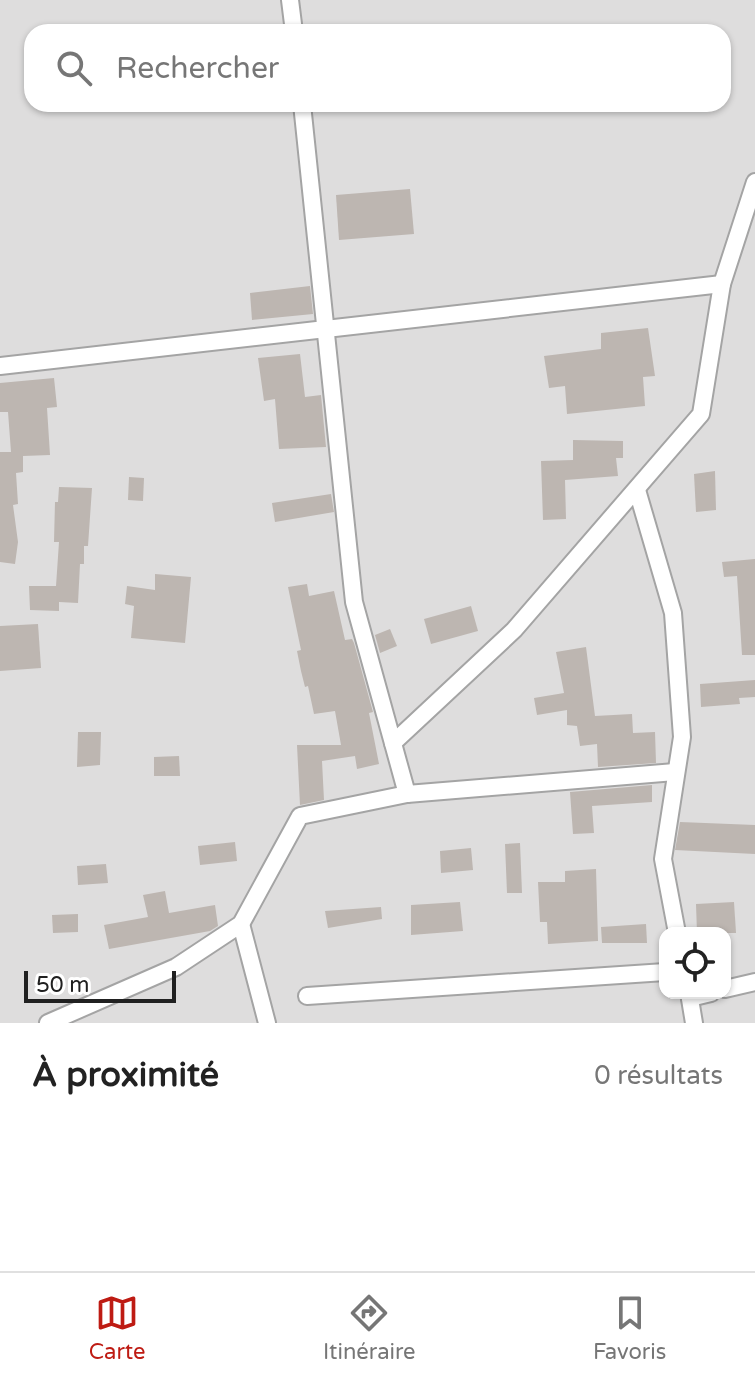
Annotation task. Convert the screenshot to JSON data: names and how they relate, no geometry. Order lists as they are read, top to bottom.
{
  "scale_bar": "50 m",
  "page": {
    "search": "Rechercher",
    "scale": "50 m",
    "heading": ["À proximité", "0 résultats"],
    "nav": ["Carte", "Itinéraire", "Favoris"]
  }
}
